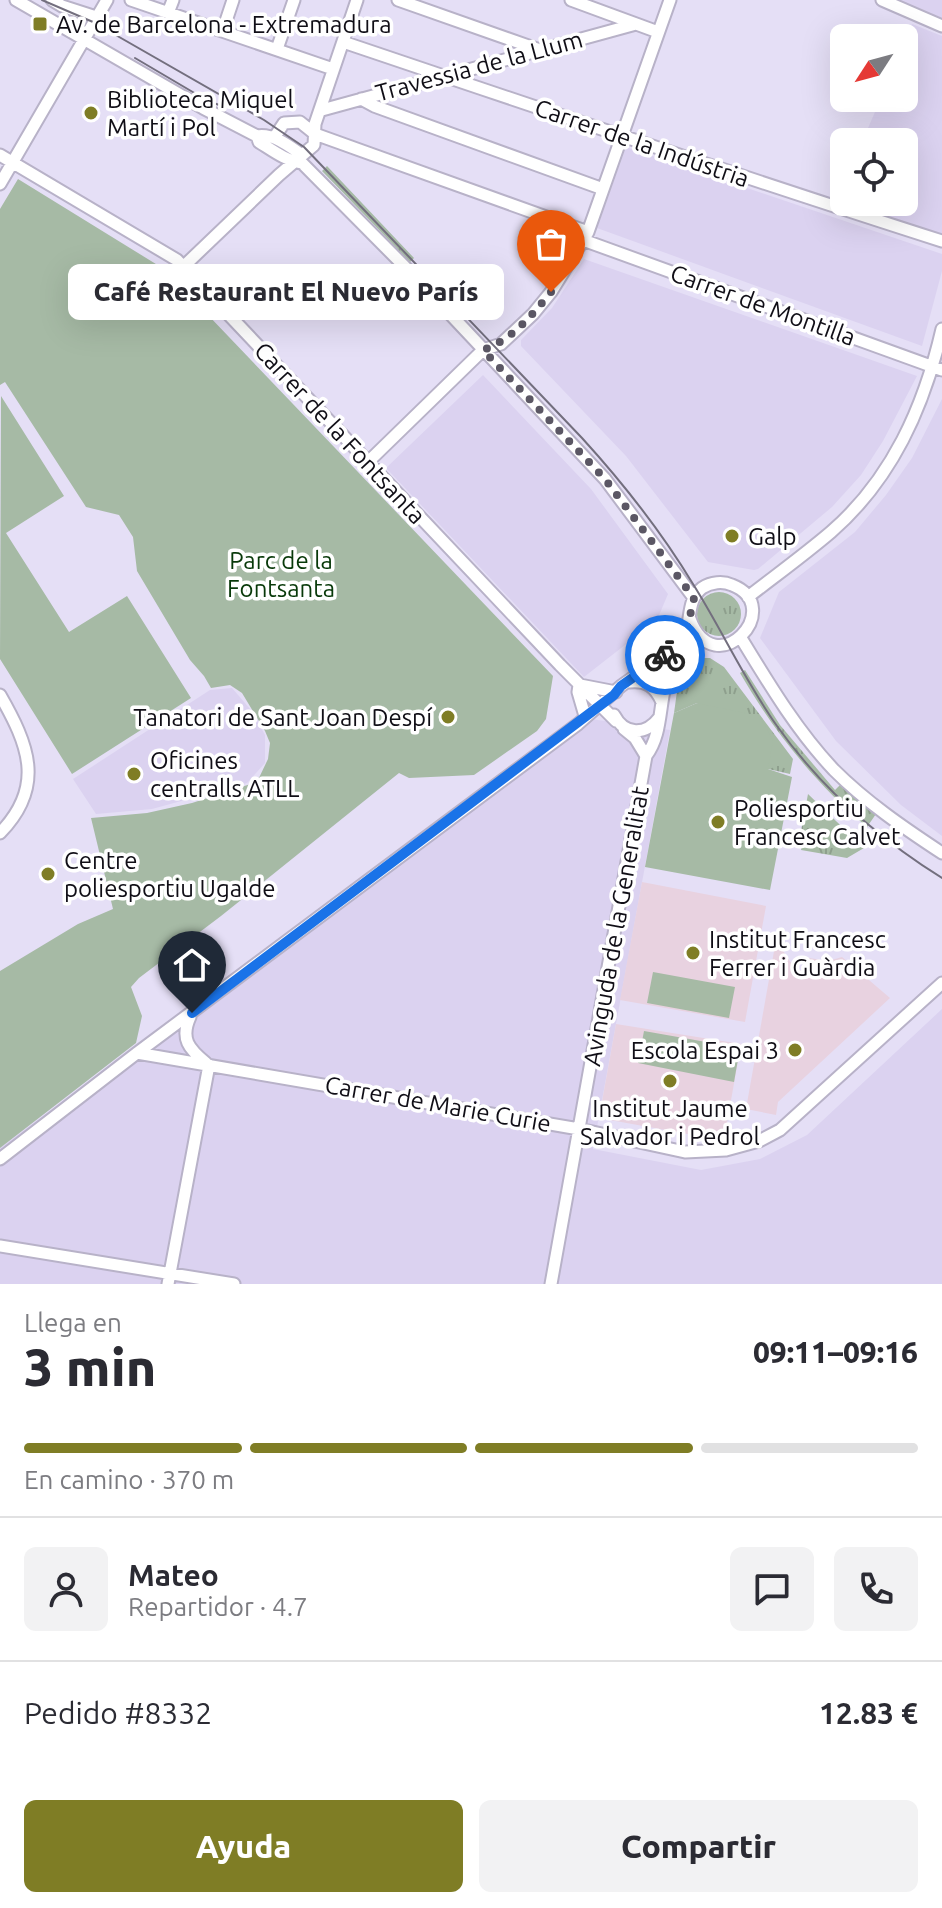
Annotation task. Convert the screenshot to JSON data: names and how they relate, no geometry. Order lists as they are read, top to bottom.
{
  "streets": {
    "street": [
      "Travessia de la Llum",
      "Carrer de la Indústria",
      "Carrer de Montilla",
      "Carrer de la Fontsanta",
      "Avinguda de la Generalitat",
      "Carrer de Marie Curie"
    ]
  },
  "crossings": [
    ["Travessia de la Llum", "Carrer de la Indústria"],
    ["Carrer de la Fontsanta", "Avinguda de la Generalitat"],
    ["Avinguda de la Generalitat", "Carrer de Marie Curie"]
  ],
  "parks": ["Parc de la Fontsanta"],
  "places": {
    "transit": ["Av. de Barcelona - Extremadura"],
    "other": [
      "Biblioteca Miquel Martí i Pol",
      "Café Restaurant El Nuevo París",
      "Galp",
      "Tanatori de Sant Joan Despí",
      "Oficines centralls ATLL",
      "Poliesportiu Francesc Calvet",
      "Centre poliesportiu Ugalde",
      "Institut Francesc Ferrer i Guàrdia",
      "Escola Espai 3",
      "Institut Jaume Salvador i Pedrol"
    ]
  },
  "north": "bottom left",
  "page": {
    "bubble": "Café Restaurant El Nuevo París",
    "heading": ["3 min", "Llega en", "09:11–09:16"],
    "panel": [
      "Mateo",
      "Repartidor · 4.7",
      "Pedido #8332",
      "12.83 €"
    ],
    "bar": "En camino · 370 m",
    "buttons": ["Ayuda", "Compartir"]
  }
}
